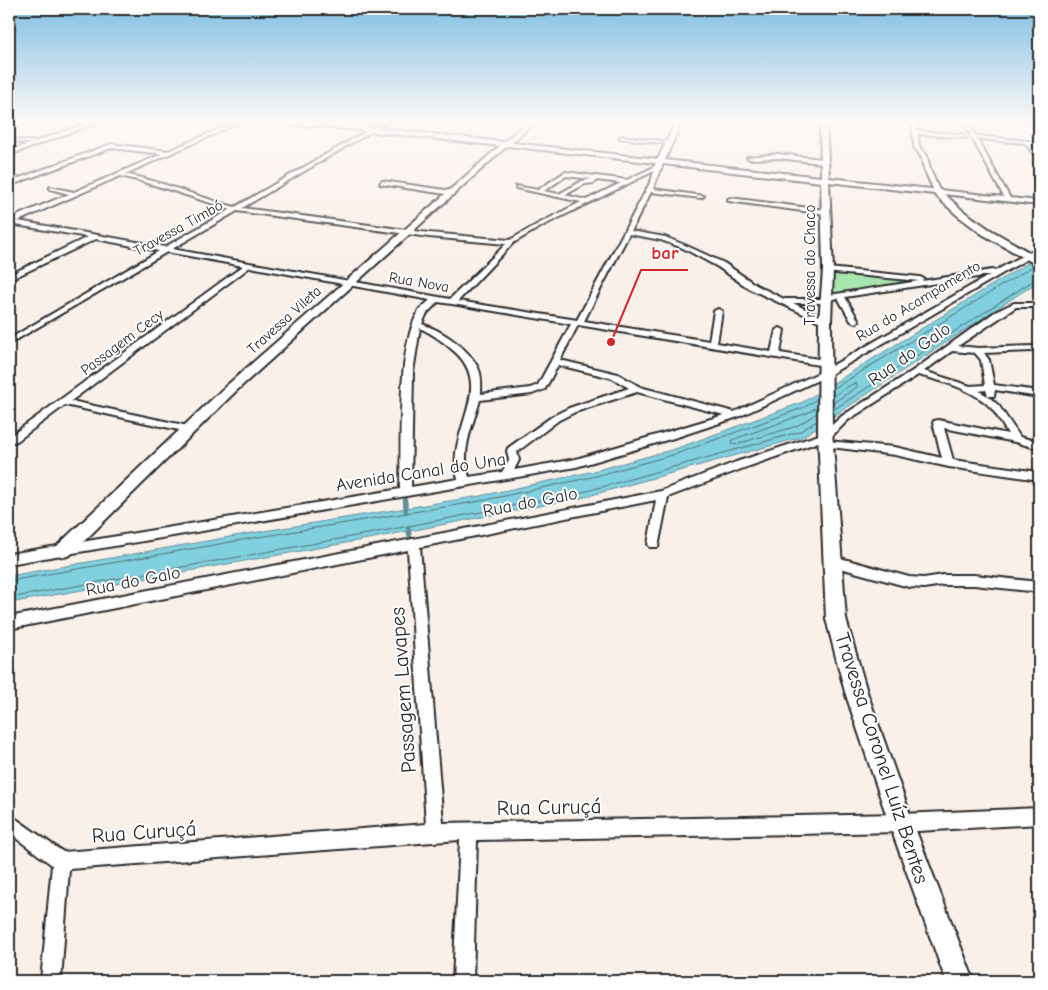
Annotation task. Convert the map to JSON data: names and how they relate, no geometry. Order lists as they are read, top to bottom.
{
  "streets": {
    "street": [
      "Travessa Timbó",
      "Travessa do Chaco",
      "Rua Nova",
      "Rua do Acampamento",
      "Travessa Vileta",
      "Passagem Cecy",
      "Rua do Galo",
      "Avenida Canal do Una",
      "Passagem Lavapes",
      "Travessa Coronel Luíz Bentes",
      "Rua Curuçá"
    ]
  },
  "crossings": [
    ["Travessa Timbó", "Rua Nova"],
    ["Travessa do Chaco", "Rua Nova"],
    ["Travessa do Chaco", "Rua do Acampamento"],
    ["Travessa do Chaco", "Avenida Canal do Una"],
    ["Travessa do Chaco", "Travessa Coronel Luíz Bentes"],
    ["Rua Nova", "Rua do Acampamento"],
    ["Rua Nova", "Travessa Vileta"],
    ["Rua Nova", "Passagem Cecy"],
    ["Rua Nova", "Avenida Canal do Una"],
    ["Rua Nova", "Travessa Coronel Luíz Bentes"],
    ["Rua do Acampamento", "Avenida Canal do Una"],
    ["Rua do Acampamento", "Travessa Coronel Luíz Bentes"],
    ["Travessa Vileta", "Avenida Canal do Una"],
    ["Rua do Galo", "Passagem Lavapes"],
    ["Rua do Galo", "Travessa Coronel Luíz Bentes"],
    ["Avenida Canal do Una", "Travessa Coronel Luíz Bentes"],
    ["Passagem Lavapes", "Rua Curuçá"],
    ["Travessa Coronel Luíz Bentes", "Rua Curuçá"]
  ],
  "places": ["bar"]
}
